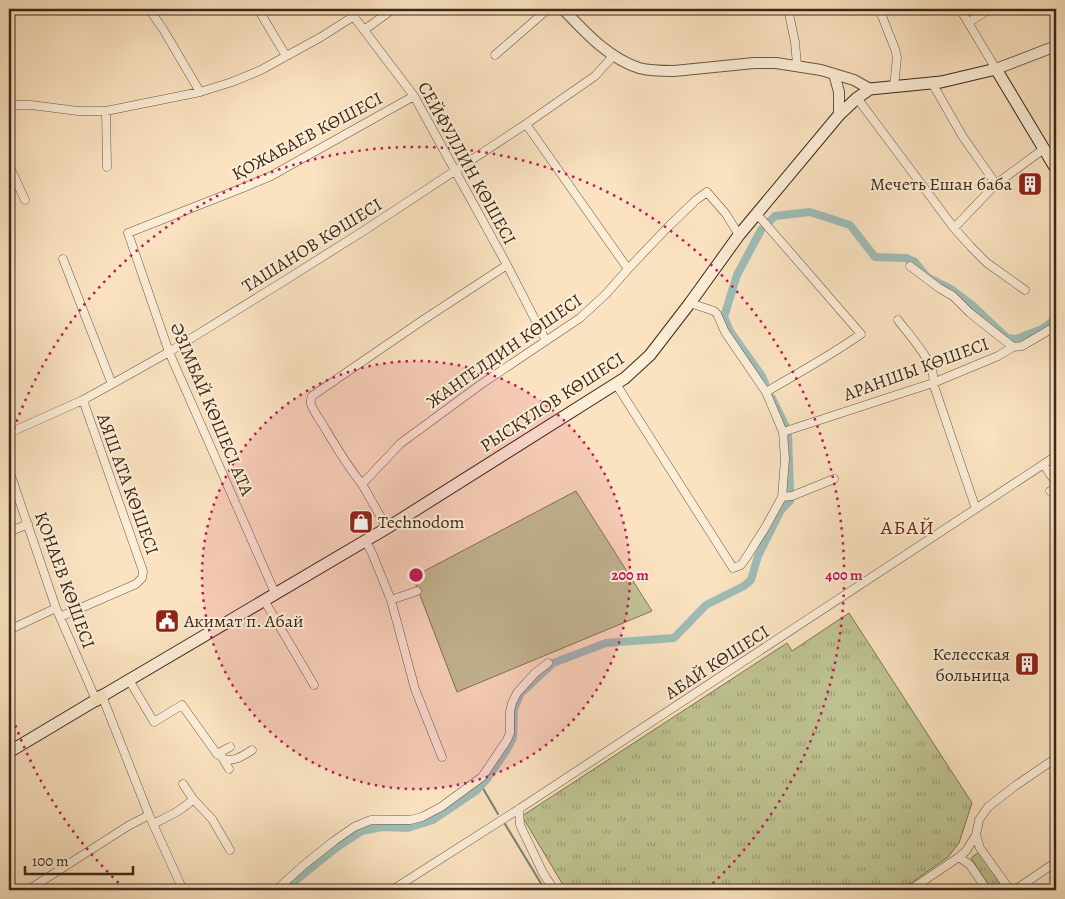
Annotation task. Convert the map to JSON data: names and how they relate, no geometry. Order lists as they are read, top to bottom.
{
  "streets": {
    "main road": ["РЫСҚҰЛОВ КӨШЕСІ"],
    "street": [
      "ҚОЖАБАЕВ КӨШЕСІ",
      "СЕЙФУЛЛИН КӨШЕСІ",
      "ТАШАНОВ КӨШЕСІ",
      "ЖАНГЕЛДИН КӨШЕСІ",
      "АРАНШЫ КӨШЕСІ",
      "ӘЗІМБАЙ КӨШЕСІ АТА",
      "АЯШ АТА КӨШЕСІ",
      "ҚОНАЕВ КӨШЕСІ",
      "АБАЙ КӨШЕСІ"
    ]
  },
  "crossings": [
    ["ҚОЖАБАЕВ КӨШЕСІ", "СЕЙФУЛЛИН КӨШЕСІ"],
    ["ҚОЖАБАЕВ КӨШЕСІ", "ӘЗІМБАЙ КӨШЕСІ АТА"],
    ["СЕЙФУЛЛИН КӨШЕСІ", "ТАШАНОВ КӨШЕСІ"],
    ["СЕЙФУЛЛИН КӨШЕСІ", "ЖАНГЕЛДИН КӨШЕСІ"],
    ["ТАШАНОВ КӨШЕСІ", "ӘЗІМБАЙ КӨШЕСІ АТА"],
    ["ТАШАНОВ КӨШЕСІ", "АЯШ АТА КӨШЕСІ"],
    ["ЖАНГЕЛДИН КӨШЕСІ", "РЫСҚҰЛОВ КӨШЕСІ"],
    ["РЫСҚҰЛОВ КӨШЕСІ", "ӘЗІМБАЙ КӨШЕСІ АТА"],
    ["РЫСҚҰЛОВ КӨШЕСІ", "ҚОНАЕВ КӨШЕСІ"],
    ["АЯШ АТА КӨШЕСІ", "ҚОНАЕВ КӨШЕСІ"]
  ],
  "districts": ["АБАЙ"],
  "places": {
    "building": ["Мечеть Ешан баба", "Келесская больница"],
    "shop": ["Technodom"],
    "public building": ["Акимат п. Абай"]
  },
  "scale_bar": "100 m",
  "rings": ["200 m", "400 m"]
}
